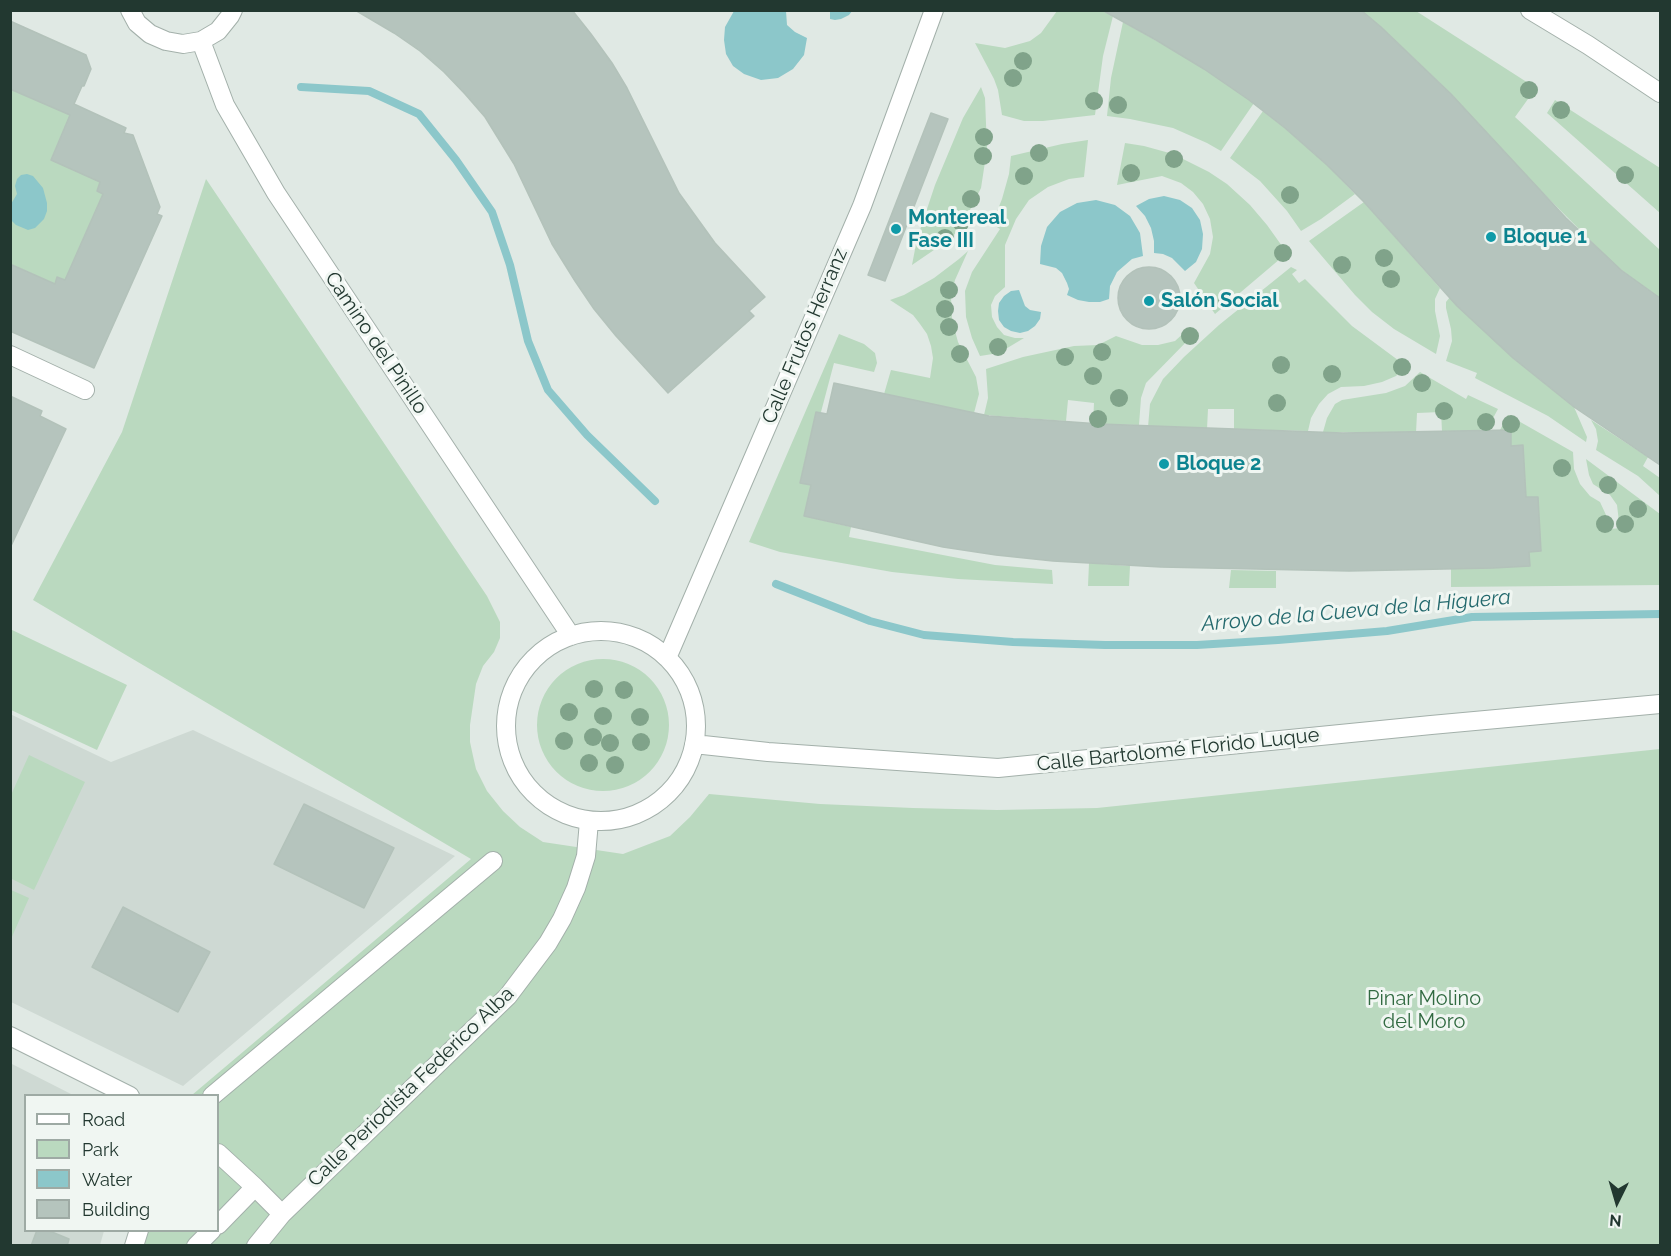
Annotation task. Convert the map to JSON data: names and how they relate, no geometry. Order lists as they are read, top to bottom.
{
  "streets": {
    "street": [
      "Calle Frutos Herranz",
      "Camino del Pinillo",
      "Calle Bartolomé Florido Luque",
      "Calle Periodista Federico Alba"
    ]
  },
  "crossings": [
    ["Calle Frutos Herranz", "Camino del Pinillo"],
    ["Calle Frutos Herranz", "Calle Bartolomé Florido Luque"],
    ["Calle Frutos Herranz", "Calle Periodista Federico Alba"],
    ["Camino del Pinillo", "Calle Bartolomé Florido Luque"],
    ["Camino del Pinillo", "Calle Periodista Federico Alba"],
    ["Calle Bartolomé Florido Luque", "Calle Periodista Federico Alba"]
  ],
  "water": ["Arroyo de la Cueva de la Higuera"],
  "parks": ["Pinar Molino del Moro"],
  "places": [
    "Montereal Fase III",
    "Bloque 1",
    "Salón Social",
    "Bloque 2"
  ],
  "legend": [
    "Road",
    "Park",
    "Water",
    "Building"
  ],
  "north": "bottom"
}
